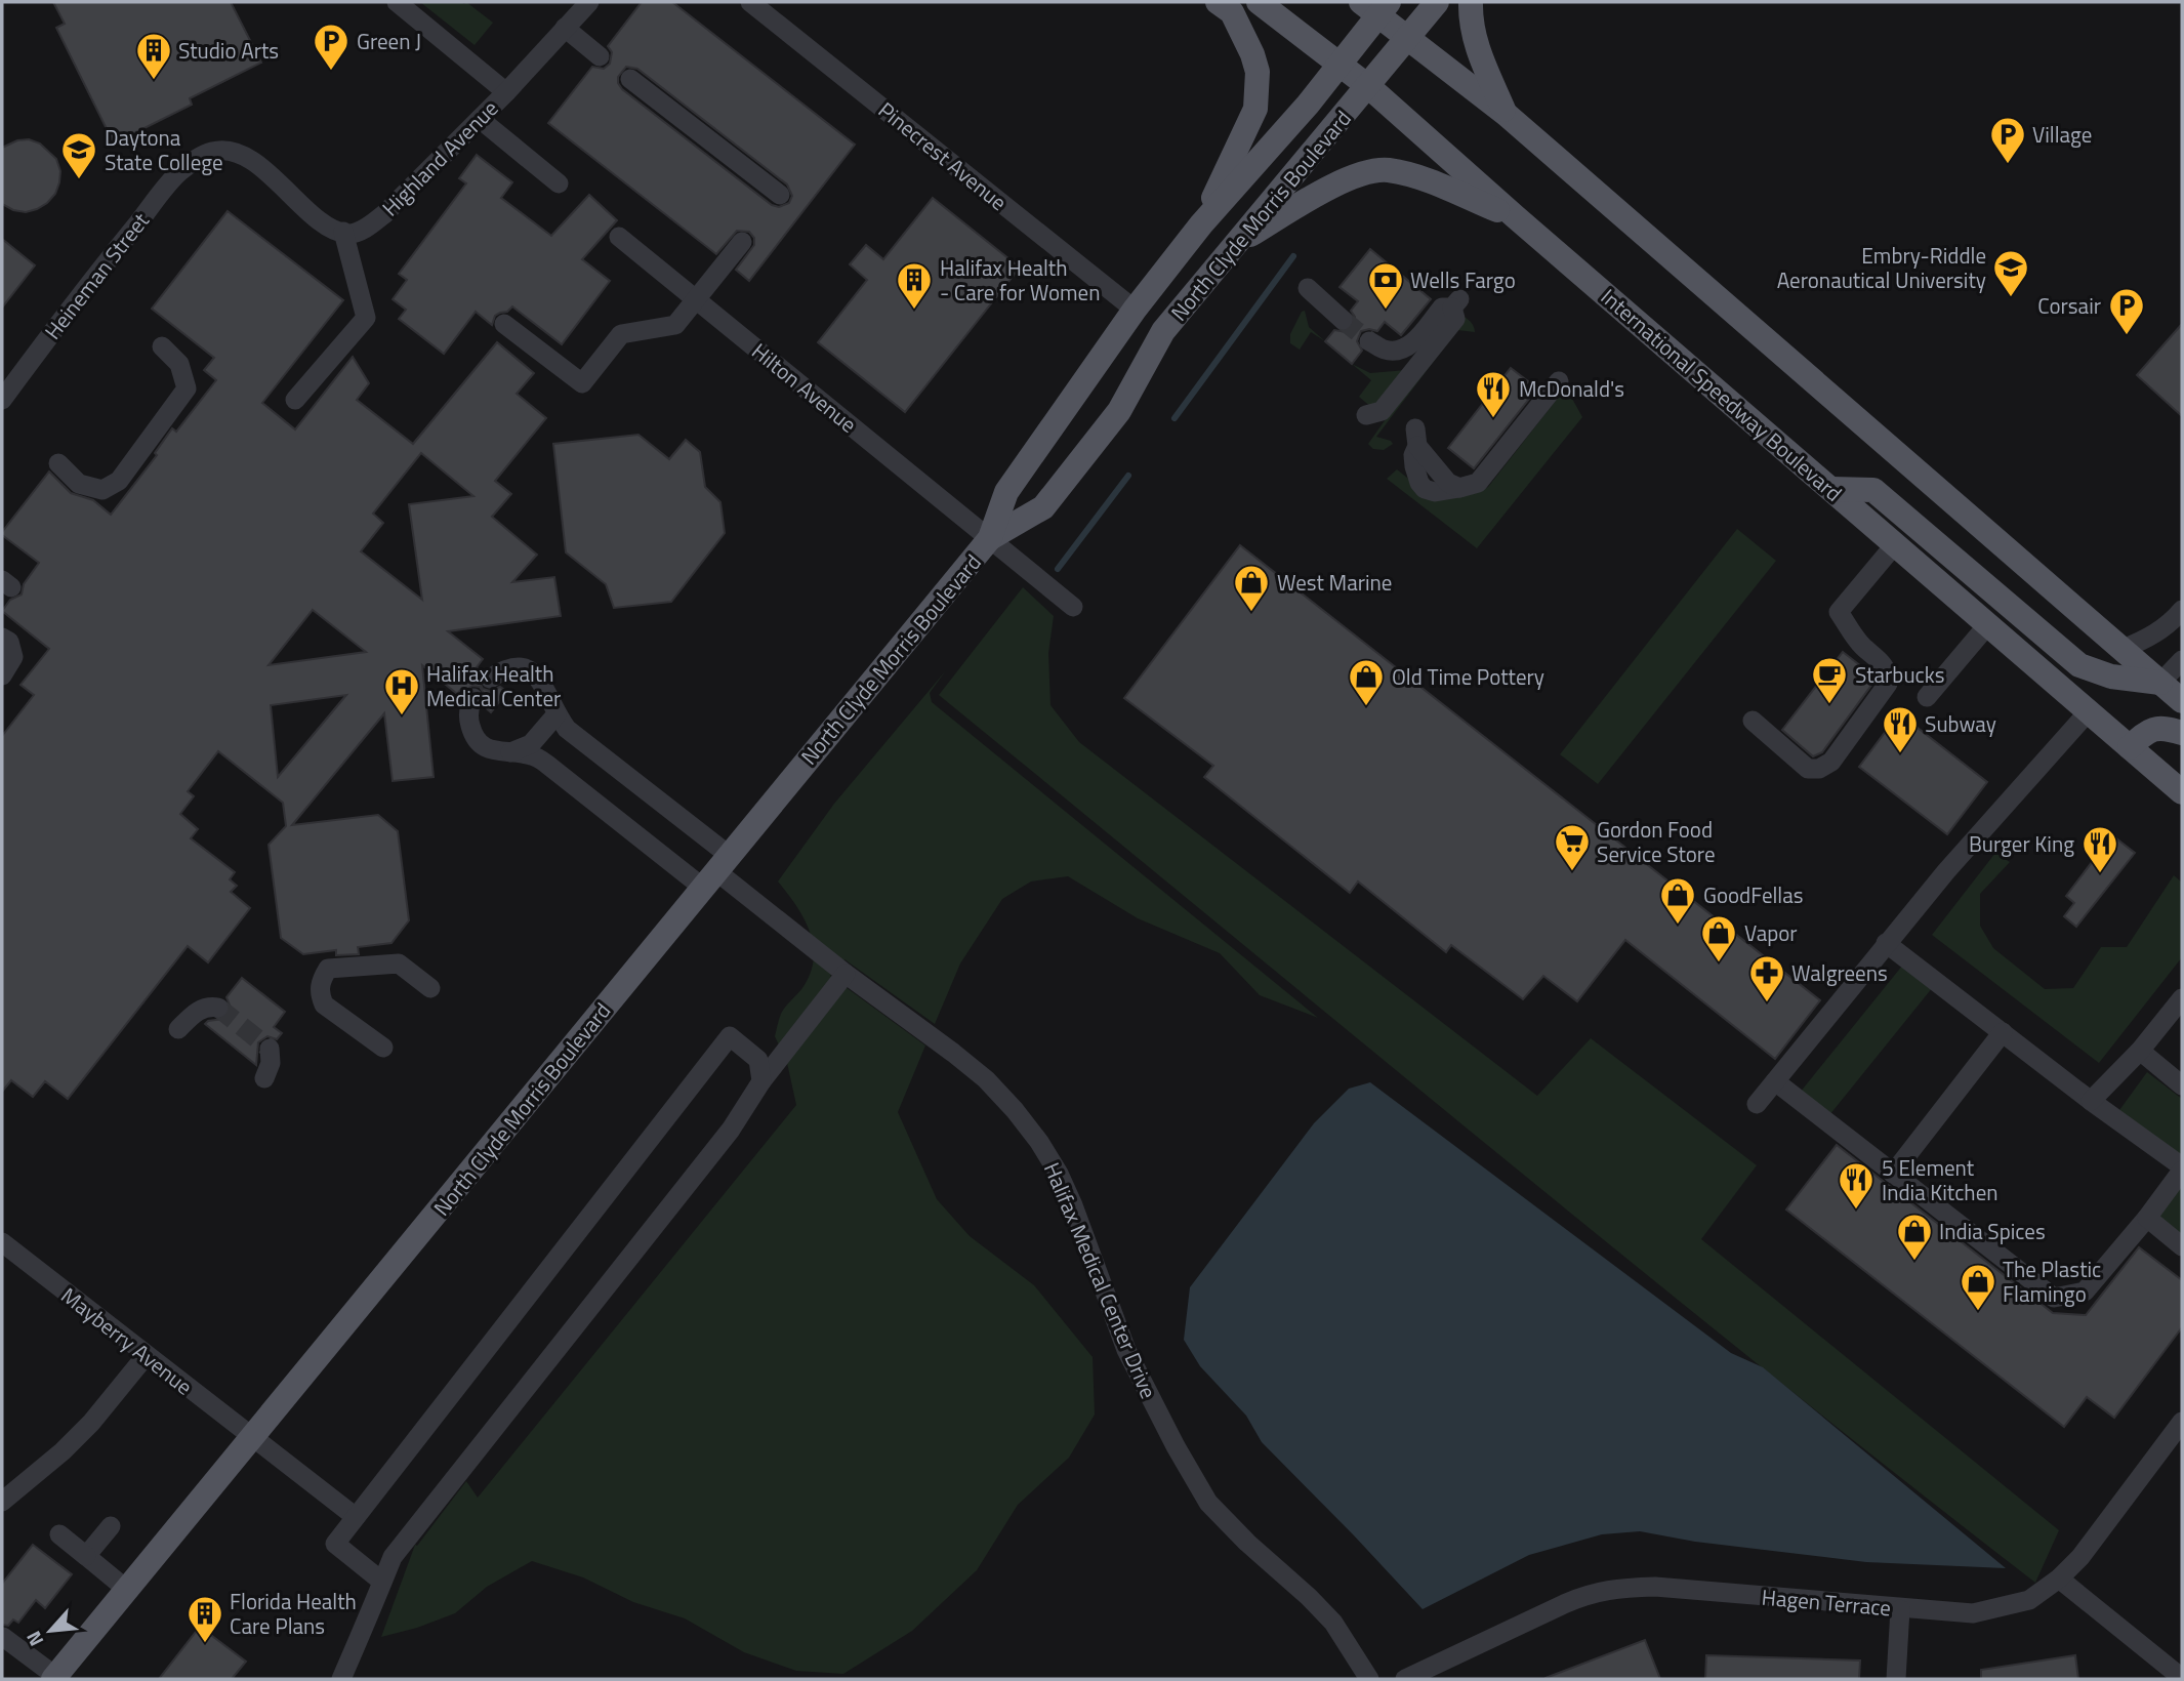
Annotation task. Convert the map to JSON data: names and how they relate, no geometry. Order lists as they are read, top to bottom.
{
  "streets": {
    "main road": ["North Clyde Morris Boulevard", "International Speedway Boulevard"],
    "street": [
      "Pinecrest Avenue",
      "Highland Avenue",
      "Heineman Street",
      "Hilton Avenue",
      "Halifax Medical Center Drive",
      "Mayberry Avenue",
      "Hagen Terrace"
    ]
  },
  "crossings": [
    ["Pinecrest Avenue", "North Clyde Morris Boulevard"],
    ["Highland Avenue", "Heineman Street"],
    ["North Clyde Morris Boulevard", "Hilton Avenue"],
    ["North Clyde Morris Boulevard", "International Speedway Boulevard"],
    ["North Clyde Morris Boulevard", "Halifax Medical Center Drive"],
    ["North Clyde Morris Boulevard", "Mayberry Avenue"]
  ],
  "places": {
    "parking": ["Green J", "Village", "Corsair"],
    "building": ["Studio Arts", "Halifax Health - Care for Women", "Florida Health Care Plans"],
    "school or university": ["Daytona State College", "Embry-Riddle Aeronautical University"],
    "bank": ["Wells Fargo"],
    "restaurant": [
      "McDonald's",
      "Subway",
      "Burger King",
      "5 Element India Kitchen"
    ],
    "shop": [
      "West Marine",
      "Old Time Pottery",
      "GoodFellas",
      "Vapor",
      "India Spices",
      "The Plastic Flamingo"
    ],
    "cafe": ["Starbucks"],
    "hospital": ["Halifax Health Medical Center"],
    "supermarket": ["Gordon Food Service Store"],
    "pharmacy": ["Walgreens"]
  },
  "north": "bottom left"
}
